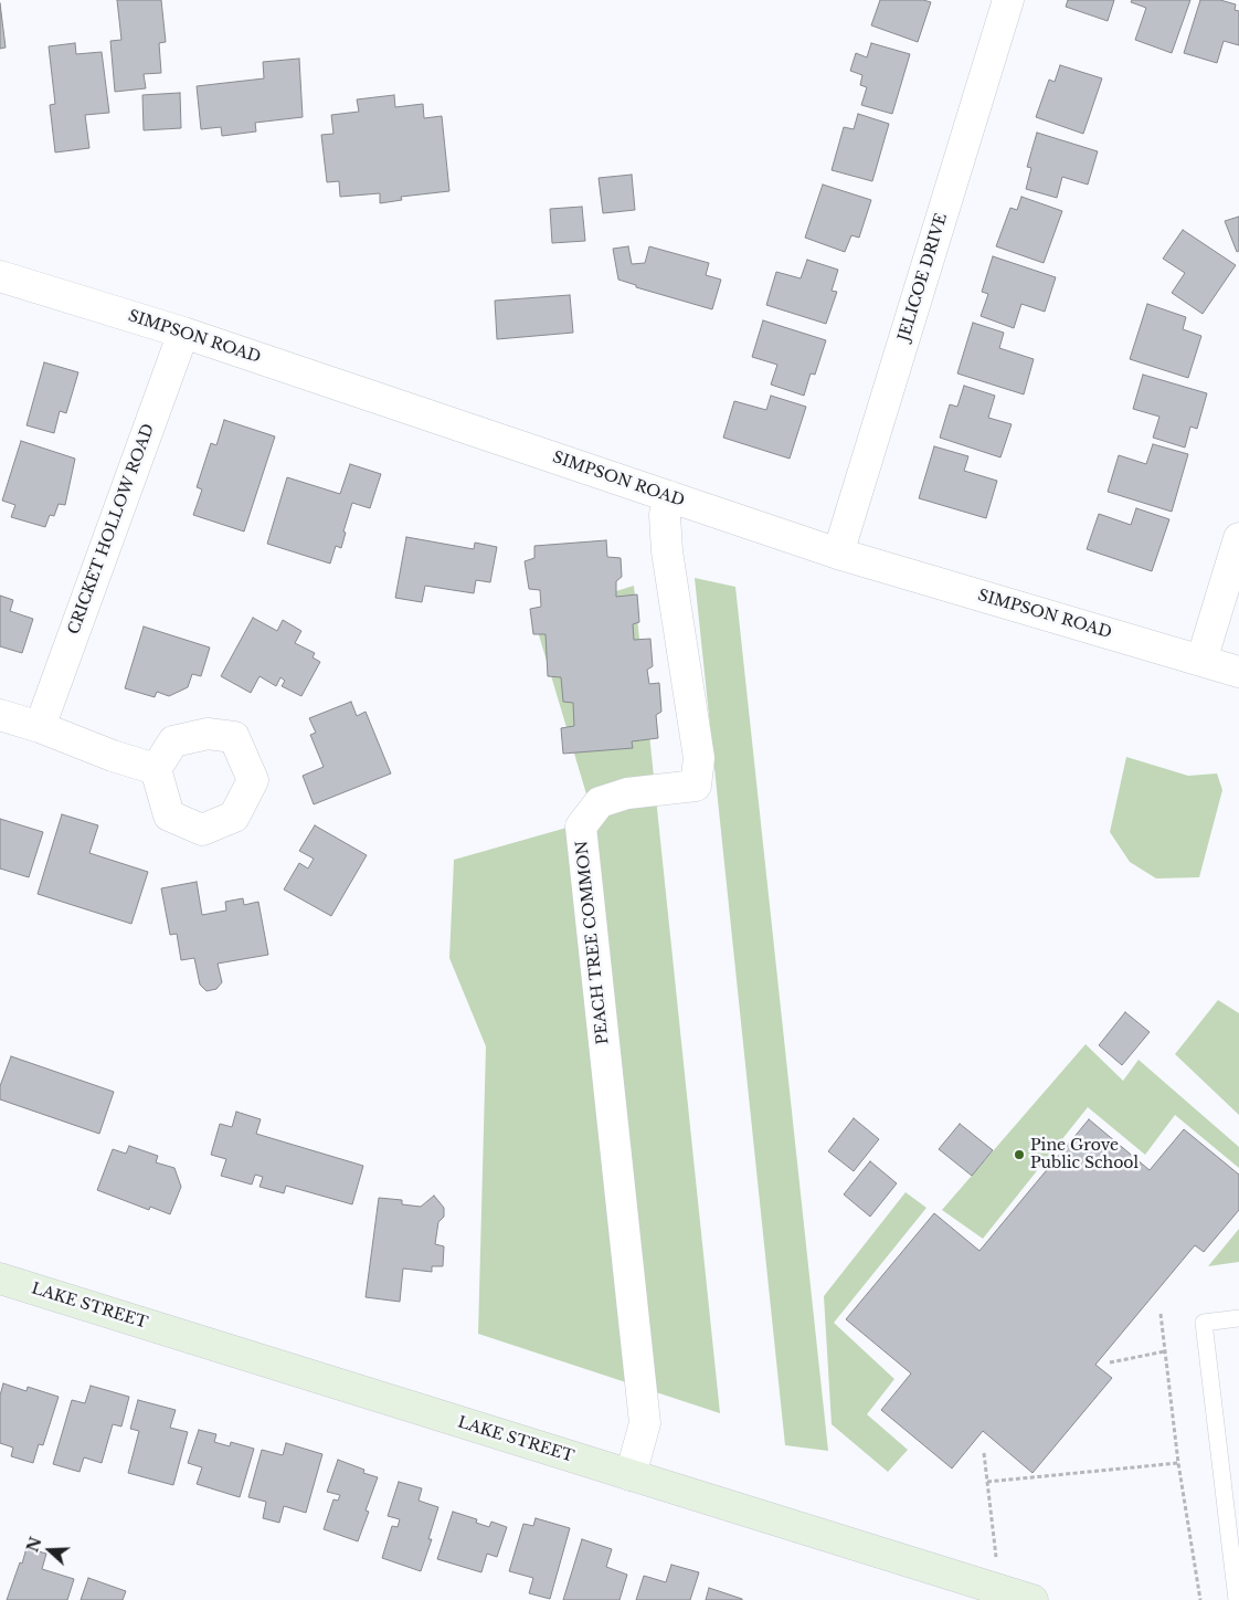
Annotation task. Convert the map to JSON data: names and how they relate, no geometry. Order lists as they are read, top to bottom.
{
  "streets": {
    "street": [
      "JELICOE DRIVE",
      "SIMPSON ROAD",
      "CRICKET HOLLOW ROAD",
      "PEACH TREE COMMON",
      "LAKE STREET"
    ]
  },
  "crossings": [
    ["JELICOE DRIVE", "SIMPSON ROAD"],
    ["SIMPSON ROAD", "CRICKET HOLLOW ROAD"],
    ["SIMPSON ROAD", "PEACH TREE COMMON"],
    ["PEACH TREE COMMON", "LAKE STREET"]
  ],
  "places": ["Pine Grove Public School"],
  "north": "left"
}
